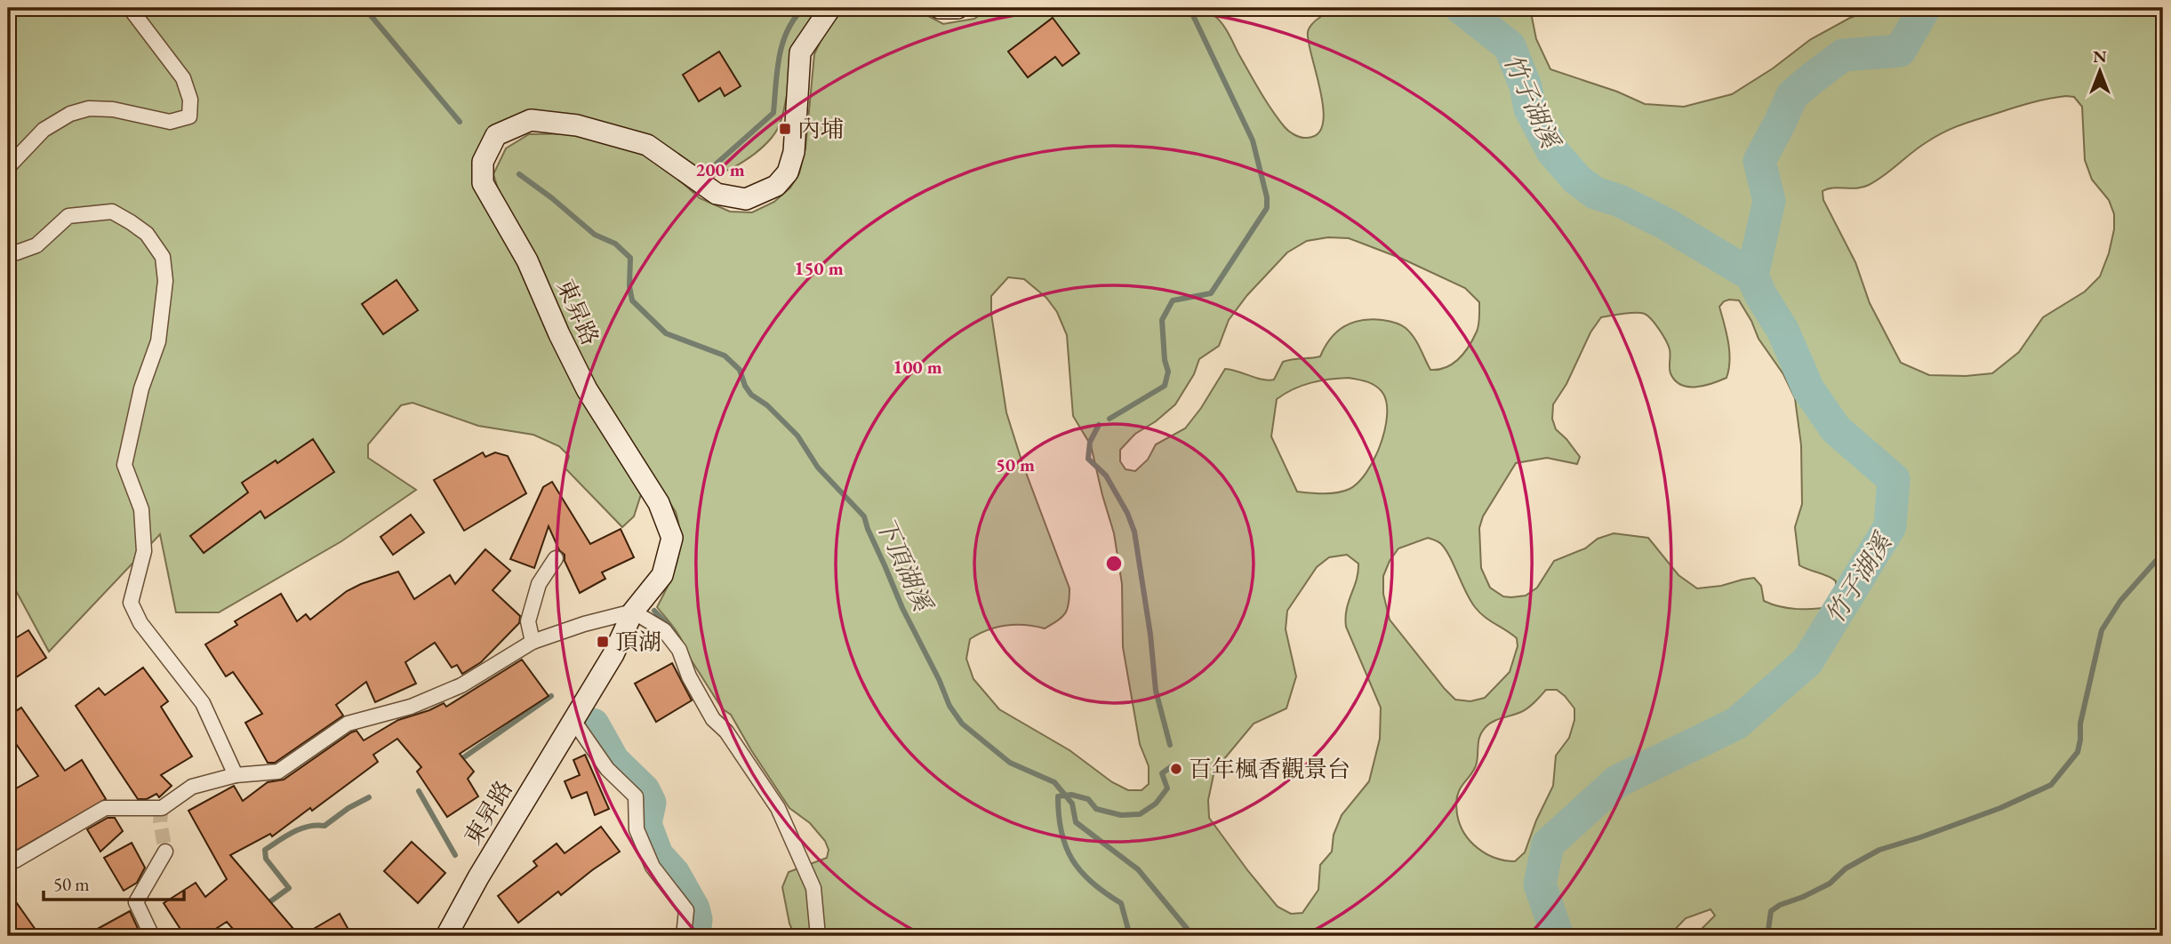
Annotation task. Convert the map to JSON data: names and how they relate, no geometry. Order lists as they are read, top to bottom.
{
  "streets": {
    "street": ["東昇路"]
  },
  "water": ["竹子湖溪", "下頂湖溪"],
  "places": {
    "transit": ["內埔", "頂湖"],
    "other": ["百年楓香觀景台"]
  },
  "scale_bar": "50 m",
  "north": "top",
  "rings": [
    "200 m",
    "150 m",
    "100 m",
    "50 m"
  ]
}
